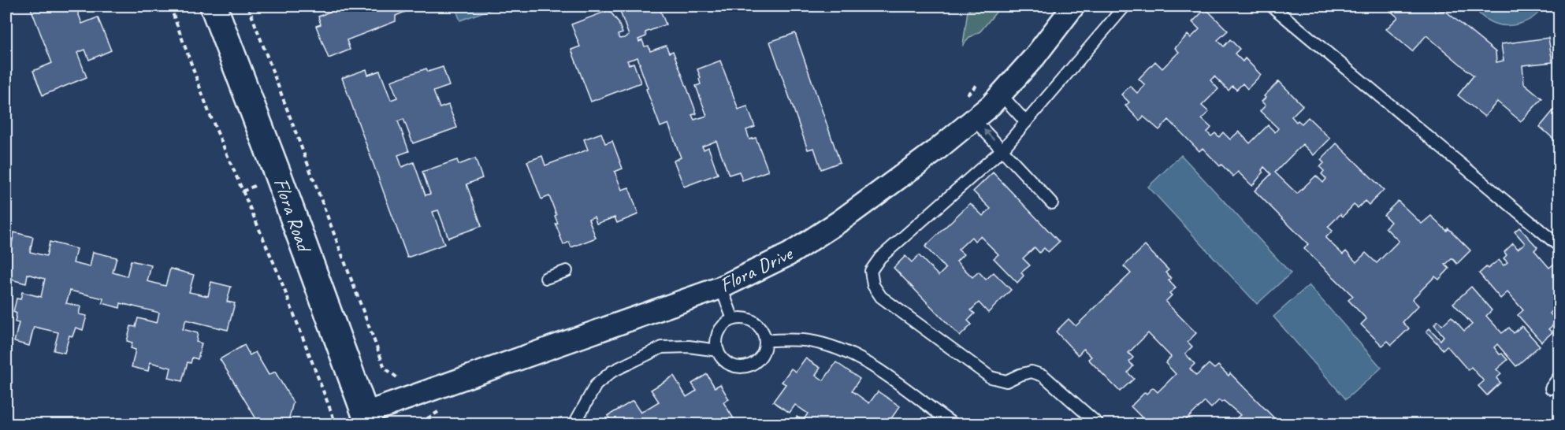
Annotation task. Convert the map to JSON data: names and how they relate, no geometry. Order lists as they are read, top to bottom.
{
  "streets": {
    "street": ["Flora Road", "Flora Drive"]
  },
  "crossings": [
    ["Flora Road", "Flora Drive"]
  ]
}
